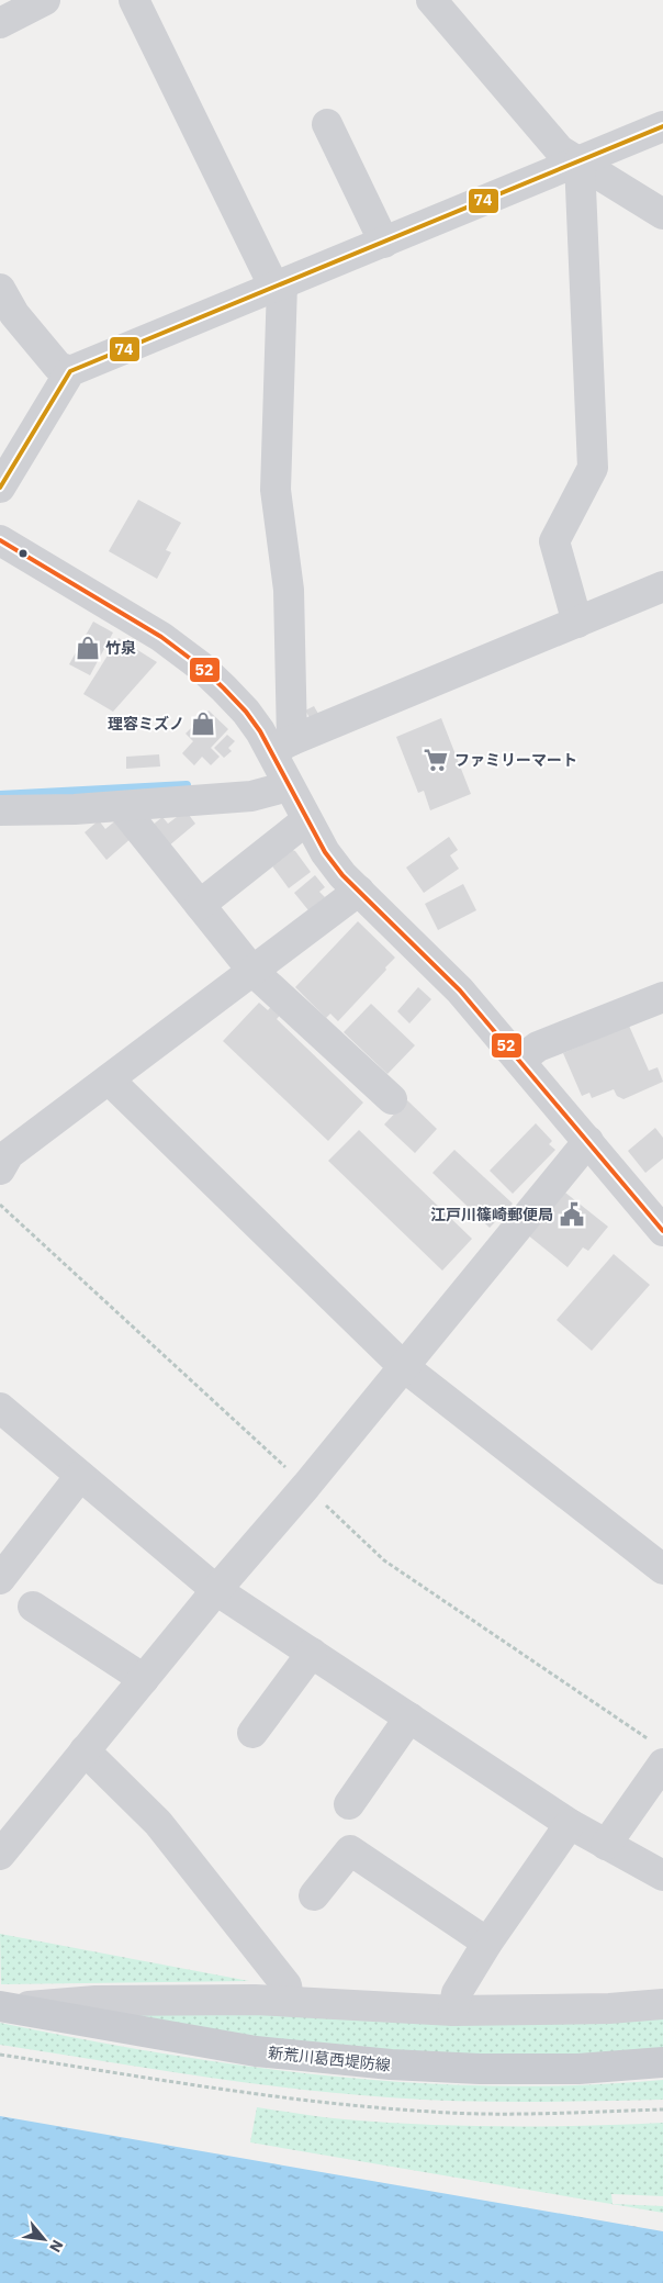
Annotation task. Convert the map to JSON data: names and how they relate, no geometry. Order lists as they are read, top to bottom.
{
  "streets": {
    "main road": ["新荒川葛西堤防線"]
  },
  "places": {
    "shop": ["竹泉", "理容ミズノ"],
    "supermarket": ["ファミリーマート"],
    "public building": ["江戸川篠崎郵便局"]
  },
  "lines": ["transit line 74", "transit line 52"],
  "north": "bottom right"
}
